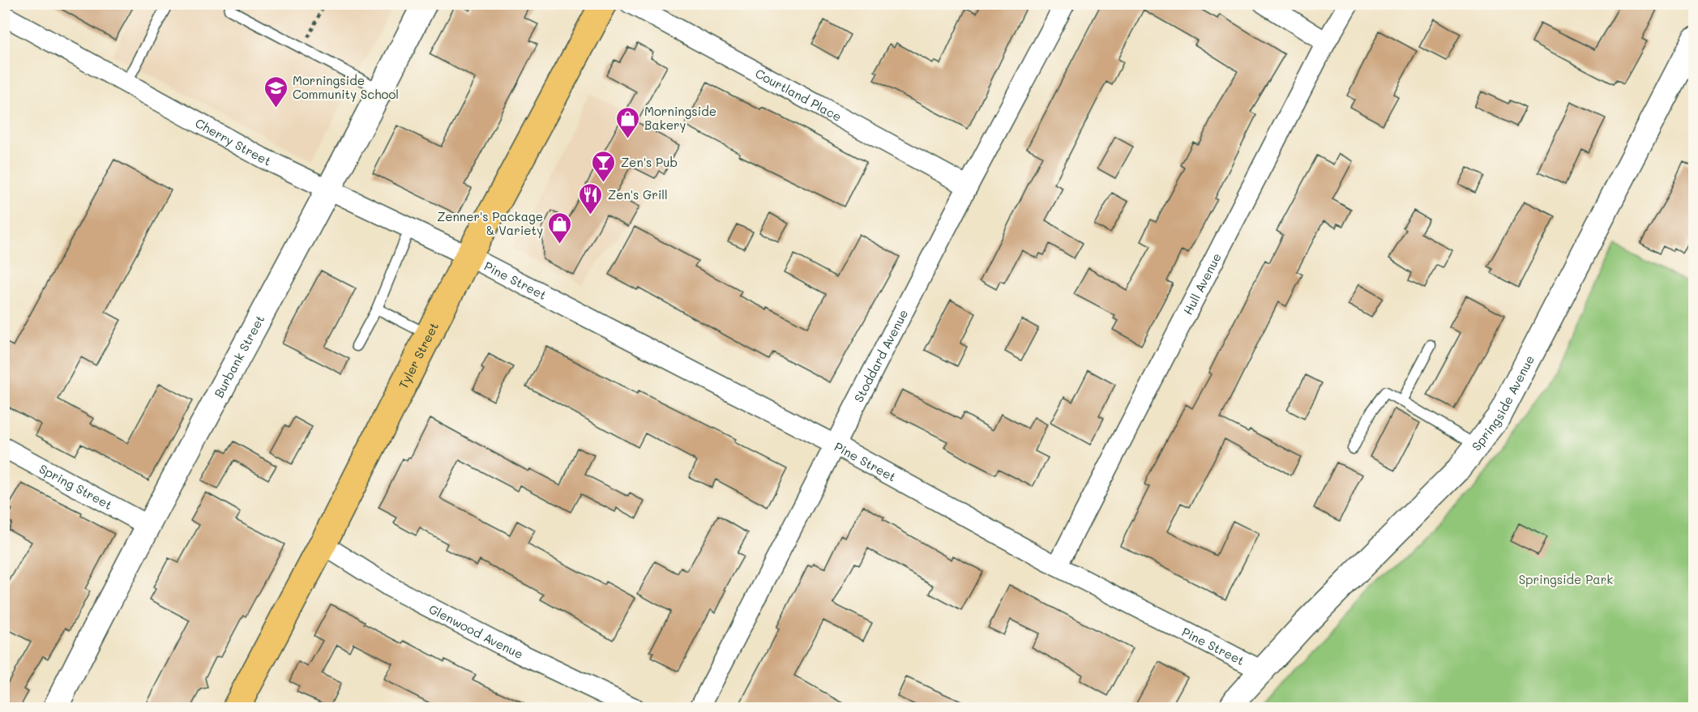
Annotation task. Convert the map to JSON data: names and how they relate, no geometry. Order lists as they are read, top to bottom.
{
  "streets": {
    "main road": ["Tyler Street"],
    "street": [
      "Courtland Place",
      "Cherry Street",
      "Pine Street",
      "Hull Avenue",
      "Burbank Street",
      "Stoddard Avenue",
      "Springside Avenue",
      "Spring Street",
      "Glenwood Avenue"
    ]
  },
  "crossings": [
    ["Courtland Place", "Stoddard Avenue"],
    ["Cherry Street", "Pine Street"],
    ["Cherry Street", "Burbank Street"],
    ["Cherry Street", "Tyler Street"],
    ["Pine Street", "Hull Avenue"],
    ["Pine Street", "Tyler Street"],
    ["Pine Street", "Stoddard Avenue"],
    ["Pine Street", "Springside Avenue"],
    ["Burbank Street", "Spring Street"],
    ["Tyler Street", "Glenwood Avenue"]
  ],
  "parks": ["Springside Park"],
  "places": {
    "school or university": ["Morningside Community School"],
    "shop": ["Morningside Bakery", "Zenner's Package & Variety"],
    "bar": ["Zen's Pub"],
    "restaurant": ["Zen's Grill"]
  }
}
